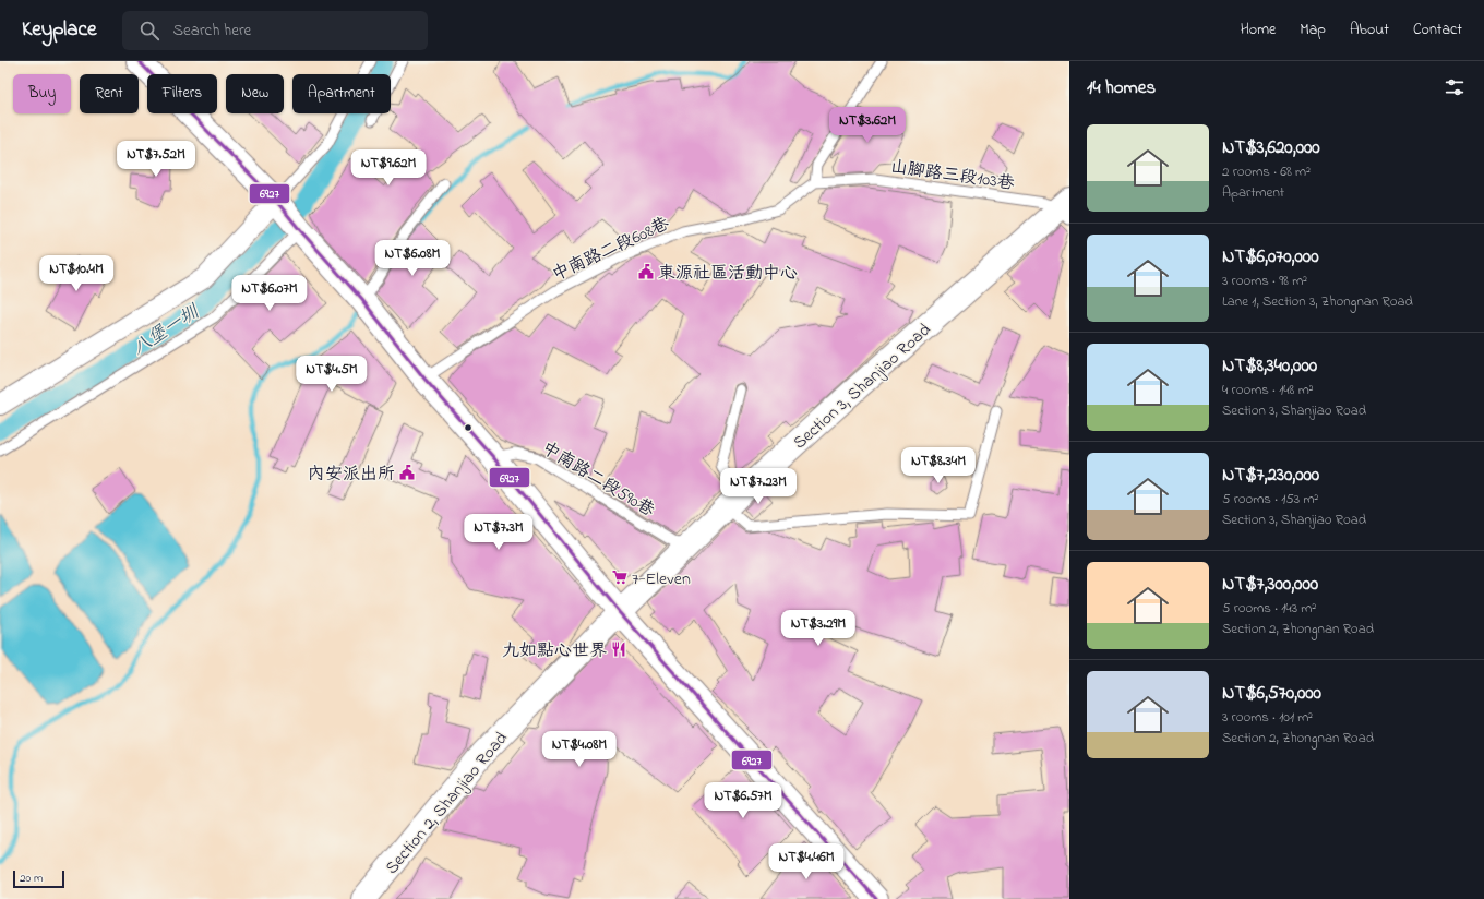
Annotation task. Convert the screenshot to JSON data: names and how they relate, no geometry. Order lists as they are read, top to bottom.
{
  "streets": {
    "main road": ["Section 3, Shanjiao Road", "Section 2, Shanjiao Road"],
    "lane": ["山腳路三段103巷", "中南路二段608巷", "中南路二段590巷"]
  },
  "crossings": [
    ["山腳路三段103巷", "中南路二段608巷"],
    ["山腳路三段103巷", "Section 3, Shanjiao Road"],
    ["Section 3, Shanjiao Road", "中南路二段590巷"],
    ["Section 3, Shanjiao Road", "Section 2, Shanjiao Road"]
  ],
  "water": ["八堡一圳"],
  "places": {
    "public building": ["東源社區活動中心", "內安派出所"],
    "supermarket": ["7-Eleven"],
    "restaurant": ["九如點心世界"]
  },
  "lines": ["transit line 6927"],
  "scale_bar": "20 m",
  "page": {
    "header": "Keyplace",
    "search": "Search here",
    "nav": [
      "Home",
      "Map",
      "About",
      "Contact"
    ],
    "heading": "14 homes",
    "chip": [
      "Buy",
      "Rent",
      "Filters",
      "New",
      "Apartment"
    ],
    "price": [
      "NT$3.62M",
      "NT$7.52M",
      "NT$9.62M",
      "NT$6.08M",
      "NT$10.4M",
      "NT$6.07M",
      "NT$4.5M",
      "NT$8.34M",
      "NT$7.23M",
      "NT$7.3M",
      "NT$3.29M",
      "NT$4.08M",
      "NT$6.57M",
      "NT$4.46M"
    ],
    "list": [
      {
        "name": "NT$3,620,000",
        "note": "2 rooms · 68 m² · Apartment"
      },
      {
        "name": "NT$6,070,000",
        "note": "3 rooms · 98 m² · Lane 1, Section 3, Zhongnan Road"
      },
      {
        "name": "NT$8,340,000",
        "note": "4 rooms · 148 m² · Section 3, Shanjiao Road"
      },
      {
        "name": "NT$7,230,000",
        "note": "5 rooms · 153 m² · Section 3, Shanjiao Road"
      },
      {
        "name": "NT$7,300,000",
        "note": "5 rooms · 143 m² · Section 2, Zhongnan Road"
      },
      {
        "name": "NT$6,570,000",
        "note": "3 rooms · 101 m² · Section 2, Zhongnan Road"
      }
    ],
    "scale": "20 m"
  }
}
